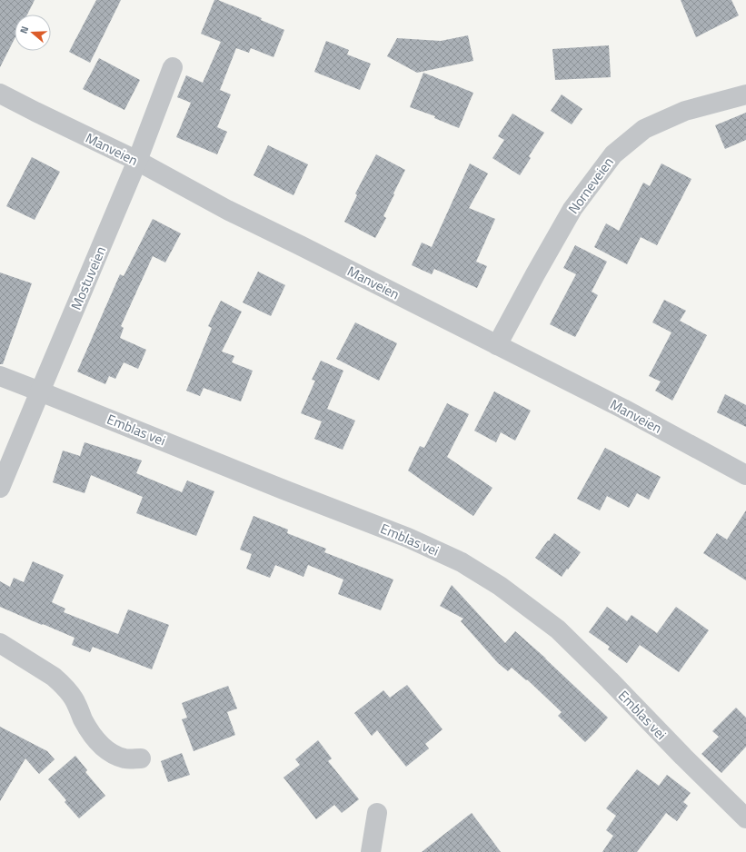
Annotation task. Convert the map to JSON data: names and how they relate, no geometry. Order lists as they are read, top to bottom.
{
  "streets": {
    "street": [
      "Manveien",
      "Norneveien",
      "Mostuveien",
      "Emblas vei"
    ]
  },
  "crossings": [
    ["Manveien", "Norneveien"],
    ["Manveien", "Mostuveien"],
    ["Mostuveien", "Emblas vei"]
  ],
  "north": "left"
}
